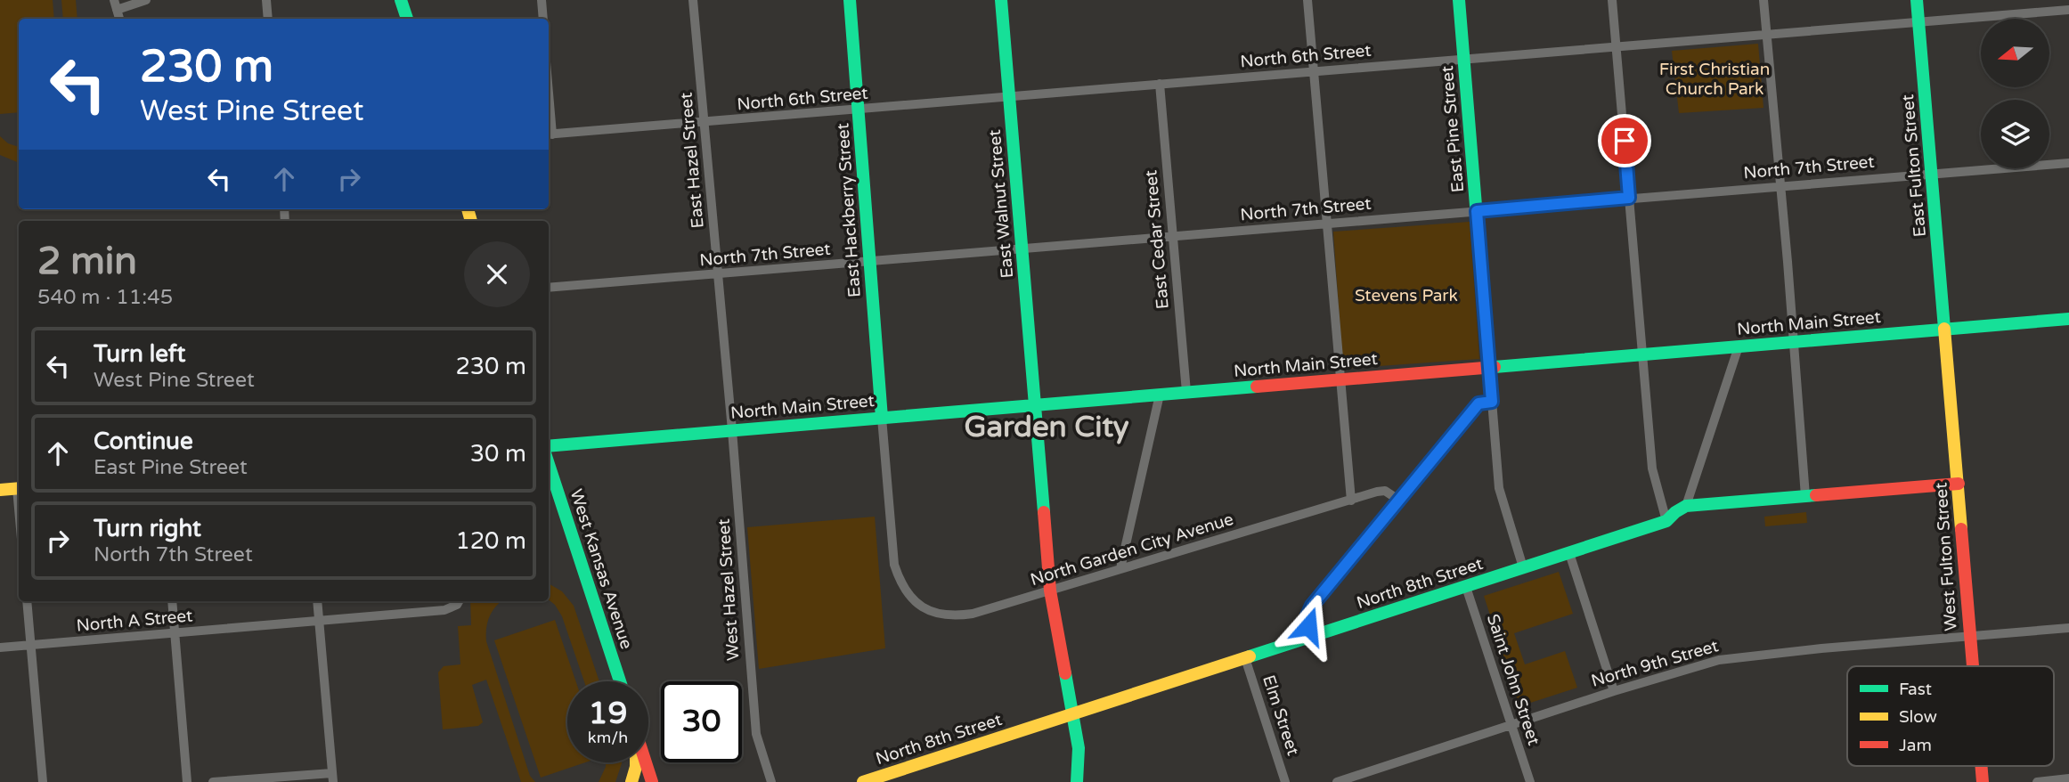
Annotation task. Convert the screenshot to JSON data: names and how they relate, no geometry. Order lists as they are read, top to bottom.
{
  "streets": {
    "main road": [
      "East Pine Street",
      "East Fulton Street",
      "East Walnut Street",
      "East Hackberry Street",
      "North Main Street",
      "West Fulton Street",
      "West Kansas Avenue",
      "North 8th Street"
    ],
    "street": [
      "North 6th Street",
      "East Hazel Street",
      "North 7th Street",
      "East Cedar Street",
      "North Garden City Avenue",
      "West Hazel Street",
      "North A Street",
      "North 9th Street",
      "Saint John Street",
      "Elm Street"
    ]
  },
  "crossings": [
    ["North 6th Street", "East Pine Street"],
    ["North 6th Street", "East Hazel Street"],
    ["North 6th Street", "East Fulton Street"],
    ["North 6th Street", "East Walnut Street"],
    ["North 6th Street", "East Hackberry Street"],
    ["North 6th Street", "East Cedar Street"],
    ["East Pine Street", "North 7th Street"],
    ["East Pine Street", "North Main Street"],
    ["East Hazel Street", "North 7th Street"],
    ["East Hazel Street", "North Main Street"],
    ["East Hazel Street", "West Hazel Street"],
    ["East Fulton Street", "North 7th Street"],
    ["East Fulton Street", "North Main Street"],
    ["East Fulton Street", "West Fulton Street"],
    ["North 7th Street", "East Walnut Street"],
    ["North 7th Street", "East Hackberry Street"],
    ["North 7th Street", "East Cedar Street"],
    ["East Walnut Street", "North Main Street"],
    ["East Walnut Street", "North Garden City Avenue"],
    ["East Walnut Street", "North 8th Street"],
    ["East Hackberry Street", "North Main Street"],
    ["East Hackberry Street", "North Garden City Avenue"],
    ["East Cedar Street", "North Main Street"],
    ["North Main Street", "North Garden City Avenue"],
    ["North Main Street", "West Fulton Street"],
    ["North Main Street", "West Hazel Street"],
    ["West Fulton Street", "North 9th Street"],
    ["North 8th Street", "Saint John Street"],
    ["North 8th Street", "Elm Street"],
    ["North 9th Street", "Saint John Street"]
  ],
  "districts": ["Garden City"],
  "parks": ["First Christian Church Park", "Stevens Park"],
  "legend": ["Fast", "Slow", "Jam"],
  "north": "left",
  "page": {
    "turn": ["230 m", "West Pine Street"],
    "heading": ["2 min", "540 m · 11:45"],
    "list": [
      {
        "name": "Turn left",
        "note": "West Pine Street",
        "value": "230 m"
      },
      {
        "name": "Continue",
        "note": "East Pine Street",
        "value": "30 m"
      },
      {
        "name": "Turn right",
        "note": "North 7th Street",
        "value": "120 m"
      }
    ],
    "speed": "19 km/h",
    "limit": "30"
  }
}
